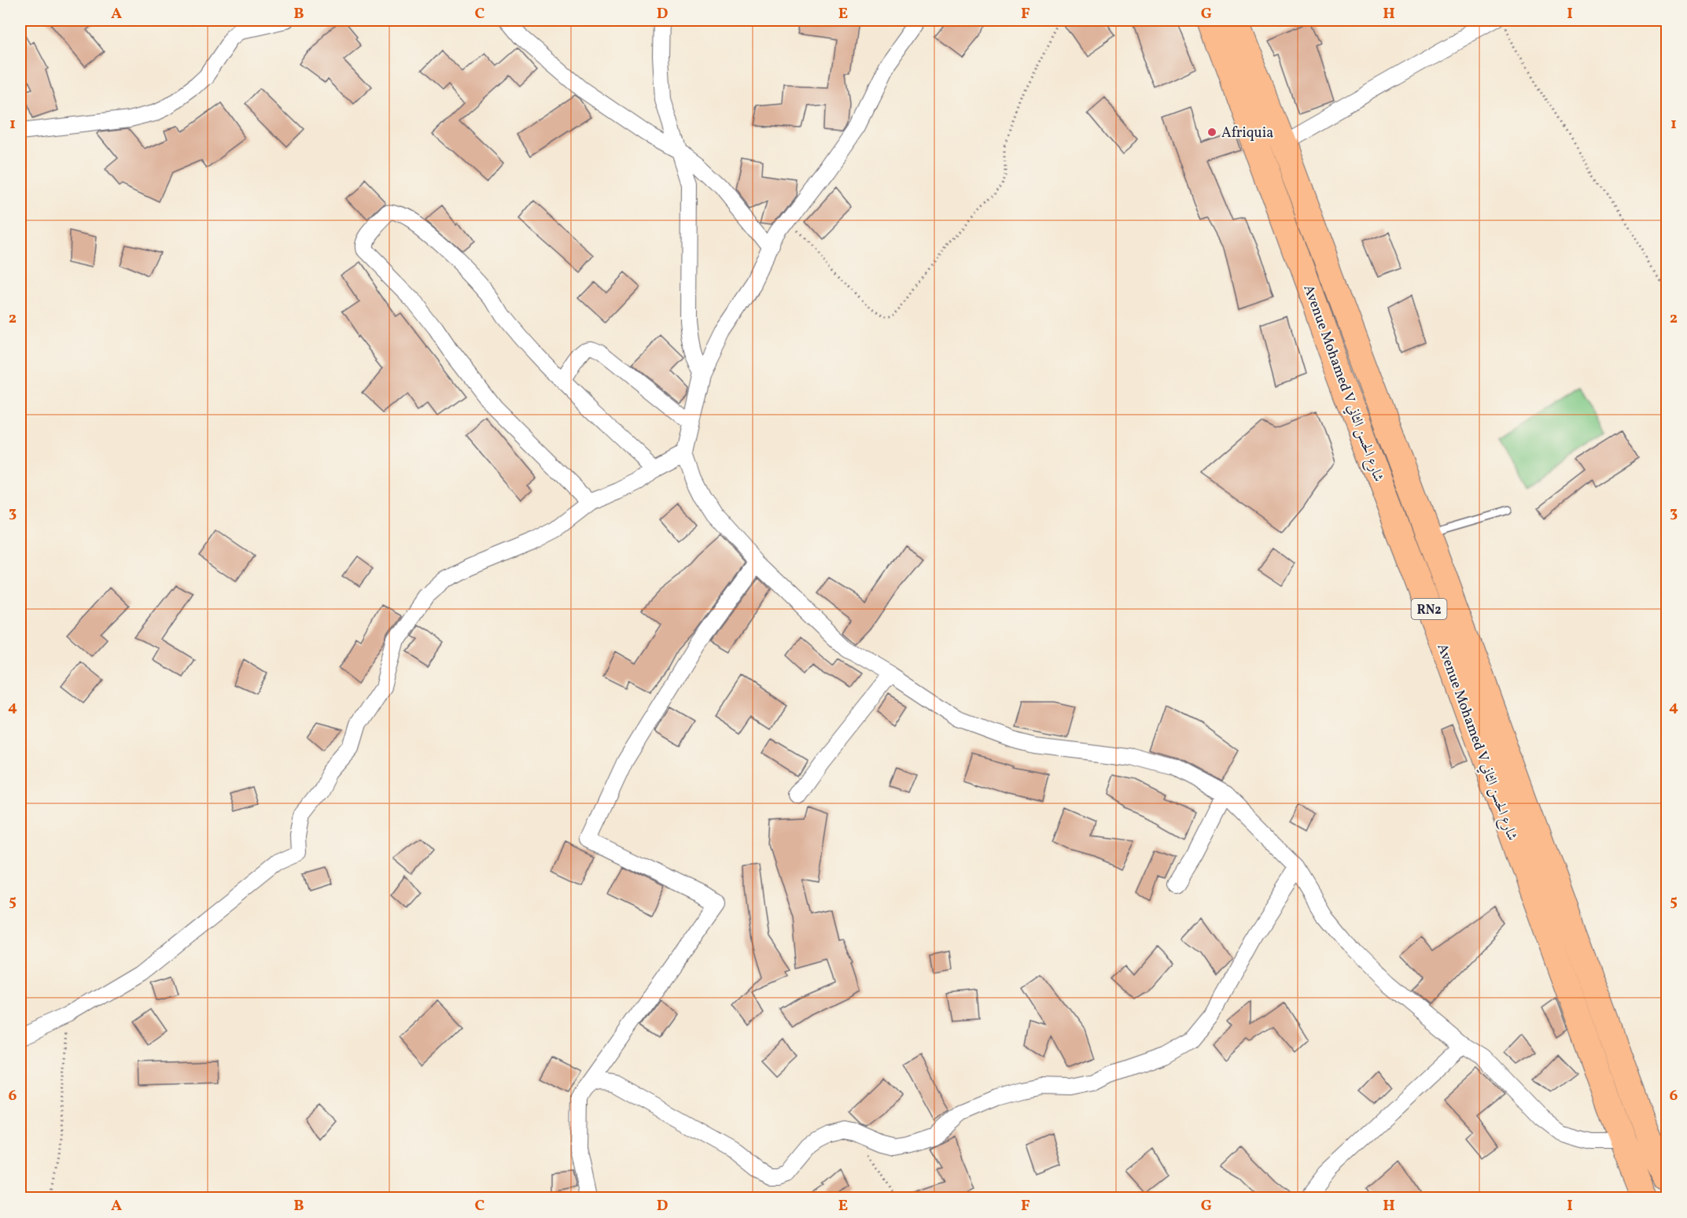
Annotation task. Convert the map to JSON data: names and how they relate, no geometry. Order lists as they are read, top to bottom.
{
  "streets": {
    "highway": ["Avenue Mohamed V شارع الحسن الثاني", "RN2"]
  },
  "places": ["Afriquia"],
  "grid": {
    "columns": [
      "A",
      "B",
      "C",
      "D",
      "E",
      "F",
      "G",
      "H",
      "I"
    ],
    "rows": [
      "1",
      "2",
      "3",
      "4",
      "5",
      "6"
    ]
  }
}
